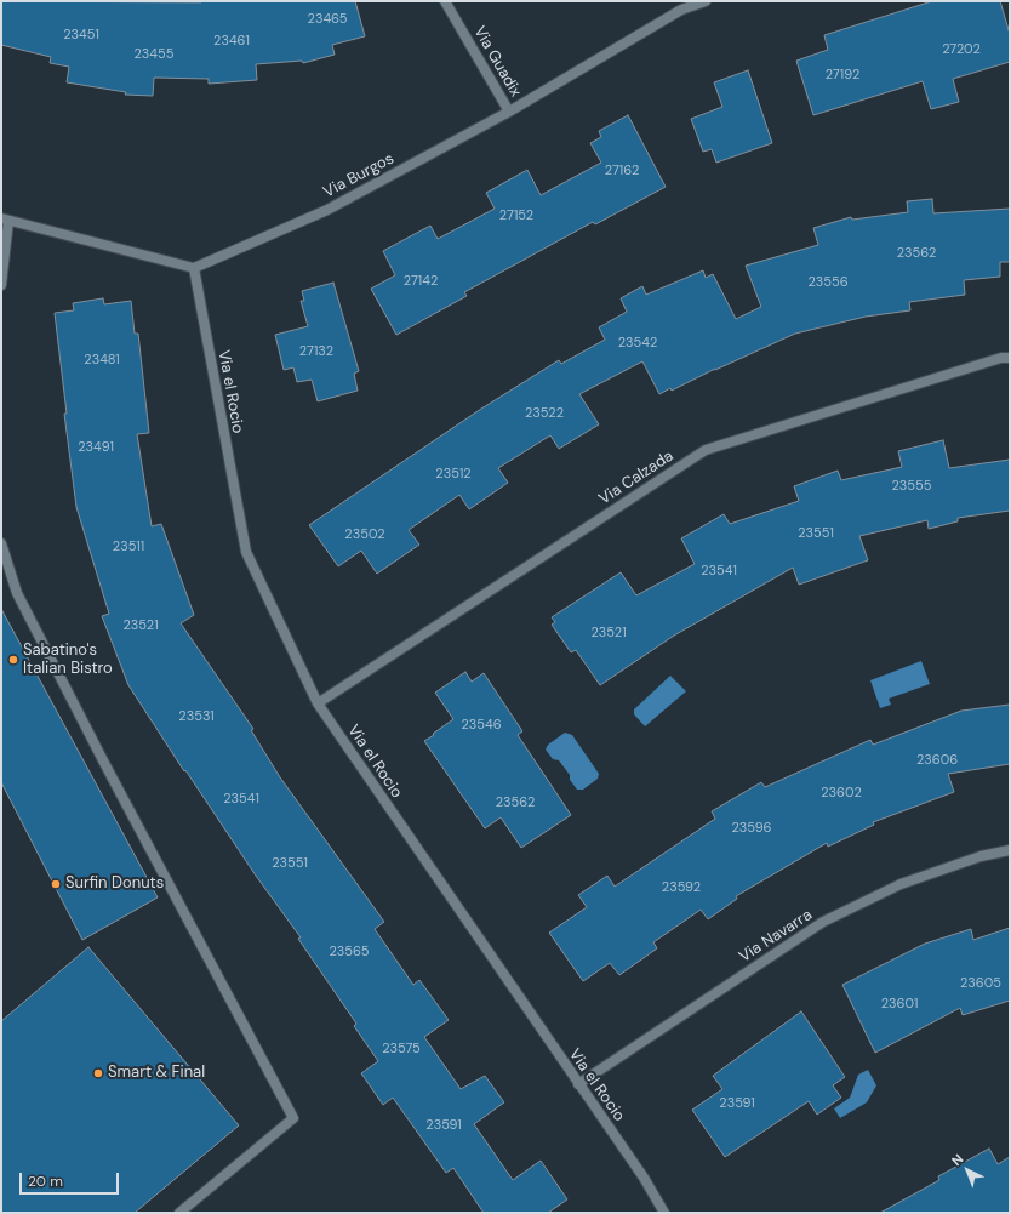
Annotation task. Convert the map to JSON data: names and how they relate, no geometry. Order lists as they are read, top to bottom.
{
  "streets": {
    "street": [
      "Via Guadix",
      "Via Burgos",
      "Via el Rocio",
      "Via Calzada",
      "Via Navarra"
    ]
  },
  "crossings": [
    ["Via Guadix", "Via Burgos"],
    ["Via Burgos", "Via el Rocio"],
    ["Via el Rocio", "Via Calzada"],
    ["Via el Rocio", "Via Navarra"]
  ],
  "places": ["Sabatino's Italian Bistro", "Surfin Donuts", "Smart & Final"],
  "house_numbers": [
    "23465",
    "23451",
    "23461",
    "27202",
    "23455",
    "27192",
    "27162",
    "27152",
    "23562",
    "27142",
    "23556",
    "23542",
    "27132",
    "23481",
    "23522",
    "23491",
    "23512",
    "23555",
    "23551",
    "23502",
    "23511",
    "23541",
    "23521",
    "23521",
    "23531",
    "23546",
    "23606",
    "23602",
    "23541",
    "23562",
    "23596",
    "23551",
    "23592",
    "23565",
    "23605",
    "23601",
    "23575",
    "23591",
    "23591"
  ],
  "scale_bar": "20 m",
  "north": "top left"
}
